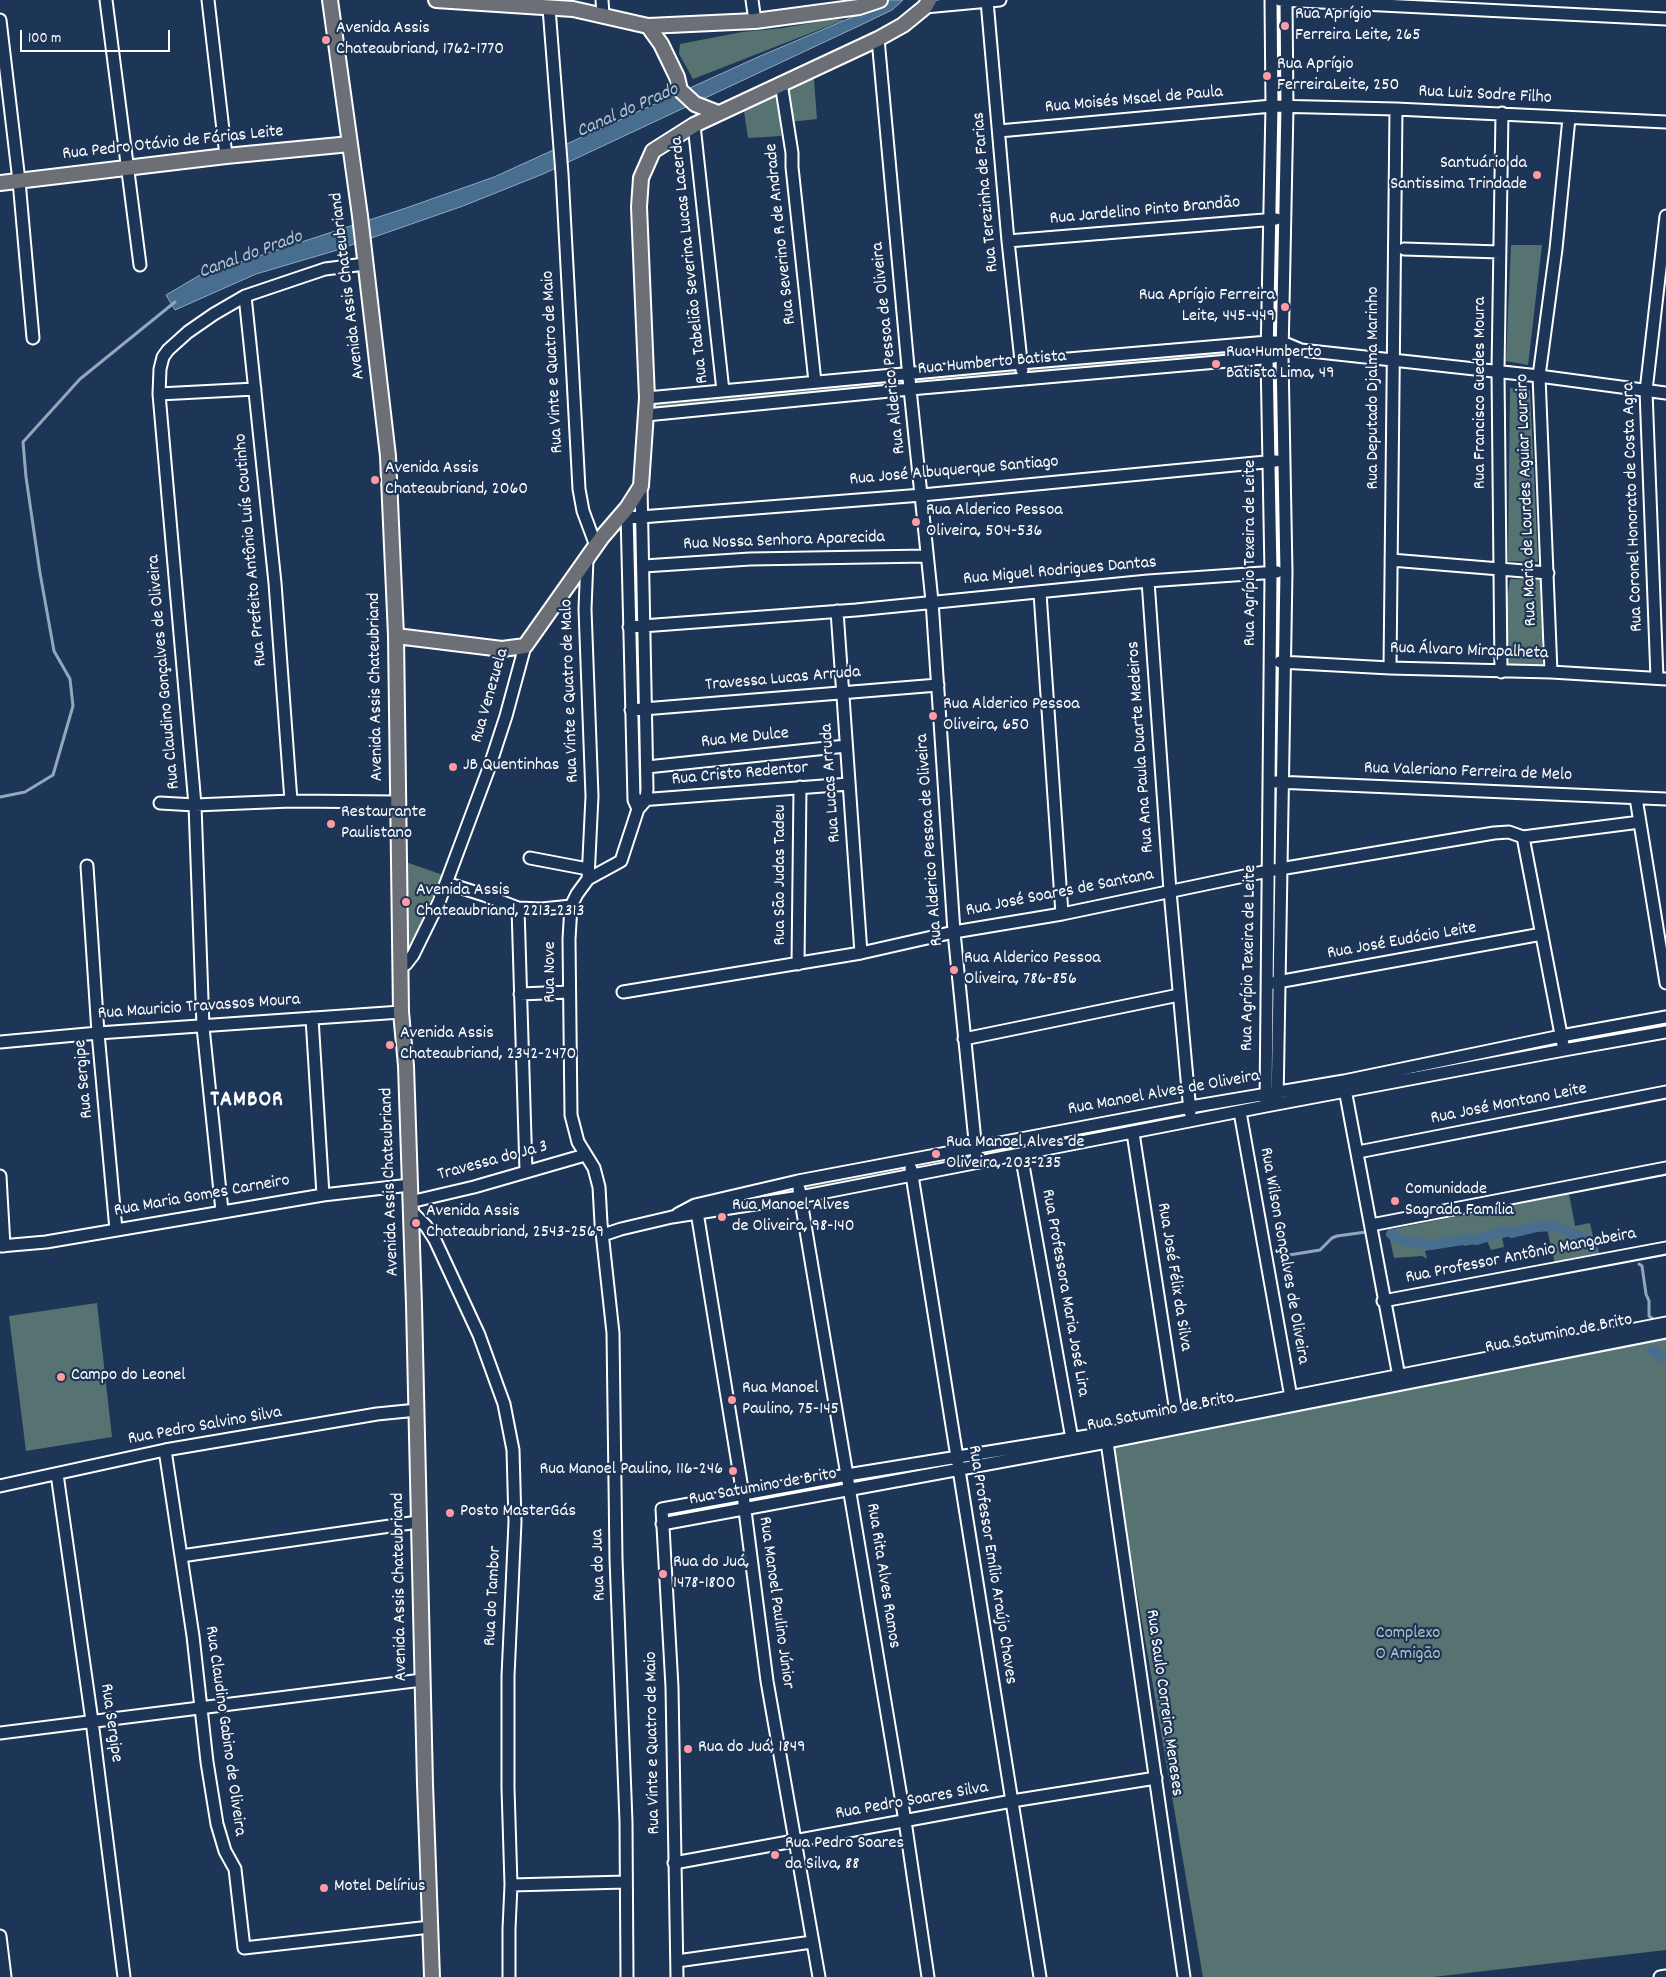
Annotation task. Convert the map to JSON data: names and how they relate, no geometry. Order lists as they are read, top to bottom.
{
  "streets": {
    "main road": ["Rua Pedro Otávio de Fárias Leite", "Avenida Assis Chateubriand", "Rua Venezuela"],
    "street": [
      "Rua Luiz Sodre Filho",
      "Rua Moisés Msael de Paula",
      "Rua Terezinha de Farias",
      "Rua Jardelino Pinto Brandão",
      "Rua Severino R de Andrade",
      "Rua Tabelião Severina Lucas Lacerda",
      "Rua Alderico Pessoa de Oliveira",
      "Rua Vinte e Quatro de Maio",
      "Rua Humberto Batista",
      "Rua Deputado Djalma Marinho",
      "Rua Francisco Guedes Moura",
      "Rua José Albuquerque Santiago",
      "Rua Maria de Lourdes Aguiar Loureiro",
      "Rua Coronel Honorato de Costa Agra",
      "Rua Nossa Senhora Aparecida",
      "Rua Prefeito Antônio Luís Coutinho",
      "Rua Agrípio Texeira de Leite",
      "Rua Miguel Rodrigues Dantas",
      "Rua Álvaro Mirapalheta",
      "Rua Claudino Gonçalves de Oliveira",
      "Travessa Lucas Arruda",
      "Rua Vinte e Quatro de Malo",
      "Rua Me Dulce",
      "Rua Ana Paula Duarte Medeiros",
      "Rua Valeriano Ferreira de Melo",
      "Rua Cristo Redentor",
      "Rua Lucas Arruda",
      "Rua São Judas Tadeu",
      "Rua José Soares de Santana",
      "Rua José Eudócio Leite",
      "Rua Nove",
      "Rua Mauricio Travassos Moura",
      "Rua Sergipe",
      "Rua Manoel Alves de Oliveira",
      "Rua José Montano Leite",
      "Travessa do Ja 3",
      "Rua Maria Gomes Carneiro",
      "Rua Wilson Gonçalves de Oliveira",
      "Rua Professor Antônio Mangabeira",
      "Rua José Félix da Silva",
      "Rua Professora Maria José Lira",
      "Rua Satumino de Brito",
      "Rua Pedro Salvino Silva",
      "Rua do Jua",
      "Rua Professor Emílio Araújo Chaves",
      "Rua Rita Alves Ramos",
      "Rua do Tambor",
      "Rua Manoel Paulino Júnior",
      "Rua Saulo Correira Meneses",
      "Rua Claudino Gabino de Oliveira",
      "Rua Pedro Soares Silva"
    ]
  },
  "crossings": [
    ["Rua Luiz Sodre Filho", "Rua Moisés Msael de Paula"],
    ["Rua Luiz Sodre Filho", "Rua Deputado Djalma Marinho"],
    ["Rua Luiz Sodre Filho", "Rua Francisco Guedes Moura"],
    ["Rua Luiz Sodre Filho", "Rua Maria de Lourdes Aguiar Loureiro"],
    ["Rua Luiz Sodre Filho", "Rua Agrípio Texeira de Leite"],
    ["Rua Moisés Msael de Paula", "Rua Terezinha de Farias"],
    ["Rua Moisés Msael de Paula", "Rua Agrípio Texeira de Leite"],
    ["Rua Pedro Otávio de Fárias Leite", "Avenida Assis Chateubriand"],
    ["Rua Terezinha de Farias", "Rua Jardelino Pinto Brandão"],
    ["Rua Terezinha de Farias", "Rua Humberto Batista"],
    ["Rua Jardelino Pinto Brandão", "Rua Agrípio Texeira de Leite"],
    ["Rua Severino R de Andrade", "Rua Humberto Batista"],
    ["Rua Tabelião Severina Lucas Lacerda", "Rua Humberto Batista"],
    ["Avenida Assis Chateubriand", "Rua Claudino Gonçalves de Oliveira"],
    ["Avenida Assis Chateubriand", "Rua Venezuela"],
    ["Avenida Assis Chateubriand", "Rua Mauricio Travassos Moura"],
    ["Avenida Assis Chateubriand", "Travessa do Ja 3"],
    ["Avenida Assis Chateubriand", "Rua Maria Gomes Carneiro"],
    ["Avenida Assis Chateubriand", "Rua Pedro Salvino Silva"],
    ["Avenida Assis Chateubriand", "Rua do Tambor"],
    ["Avenida Assis Chateubriand", "Rua Claudino Gabino de Oliveira"],
    ["Rua Alderico Pessoa de Oliveira", "Rua Humberto Batista"],
    ["Rua Alderico Pessoa de Oliveira", "Rua José Albuquerque Santiago"],
    ["Rua Alderico Pessoa de Oliveira", "Rua Nossa Senhora Aparecida"],
    ["Rua Alderico Pessoa de Oliveira", "Rua Miguel Rodrigues Dantas"],
    ["Rua Alderico Pessoa de Oliveira", "Travessa Lucas Arruda"],
    ["Rua Alderico Pessoa de Oliveira", "Rua José Soares de Santana"],
    ["Rua Alderico Pessoa de Oliveira", "Rua Manoel Alves de Oliveira"],
    ["Rua Vinte e Quatro de Maio", "Rua Venezuela"],
    ["Rua Vinte e Quatro de Maio", "Rua Satumino de Brito"],
    ["Rua Vinte e Quatro de Maio", "Rua Pedro Soares Silva"],
    ["Rua Humberto Batista", "Rua Agrípio Texeira de Leite"],
    ["Rua Deputado Djalma Marinho", "Rua Álvaro Mirapalheta"],
    ["Rua Francisco Guedes Moura", "Rua Álvaro Mirapalheta"],
    ["Rua José Albuquerque Santiago", "Rua Agrípio Texeira de Leite"],
    ["Rua José Albuquerque Santiago", "Rua Venezuela"],
    ["Rua Maria de Lourdes Aguiar Loureiro", "Rua Álvaro Mirapalheta"],
    ["Rua Coronel Honorato de Costa Agra", "Rua Álvaro Mirapalheta"],
    ["Rua Prefeito Antônio Luís Coutinho", "Rua Claudino Gonçalves de Oliveira"],
    ["Rua Agrípio Texeira de Leite", "Rua Miguel Rodrigues Dantas"],
    ["Rua Agrípio Texeira de Leite", "Rua Álvaro Mirapalheta"],
    ["Rua Agrípio Texeira de Leite", "Rua Valeriano Ferreira de Melo"],
    ["Rua Agrípio Texeira de Leite", "Rua José Soares de Santana"],
    ["Rua Agrípio Texeira de Leite", "Rua José Eudócio Leite"],
    ["Rua Agrípio Texeira de Leite", "Rua Manoel Alves de Oliveira"],
    ["Rua Miguel Rodrigues Dantas", "Rua Ana Paula Duarte Medeiros"],
    ["Rua Miguel Rodrigues Dantas", "Rua Lucas Arruda"],
    ["Rua Claudino Gonçalves de Oliveira", "Rua Mauricio Travassos Moura"],
    ["Rua Claudino Gonçalves de Oliveira", "Rua Maria Gomes Carneiro"],
    ["Travessa Lucas Arruda", "Rua Lucas Arruda"],
    ["Rua Vinte e Quatro de Malo", "Rua Venezuela"],
    ["Rua Me Dulce", "Rua Lucas Arruda"],
    ["Rua Ana Paula Duarte Medeiros", "Rua José Soares de Santana"],
    ["Rua Ana Paula Duarte Medeiros", "Rua Manoel Alves de Oliveira"],
    ["Rua Cristo Redentor", "Rua Lucas Arruda"],
    ["Rua Cristo Redentor", "Rua São Judas Tadeu"],
    ["Rua Lucas Arruda", "Rua José Soares de Santana"],
    ["Rua São Judas Tadeu", "Rua José Soares de Santana"],
    ["Rua Nove", "Travessa do Ja 3"],
    ["Rua Nove", "Rua do Jua"],
    ["Rua Mauricio Travassos Moura", "Rua Sergipe"],
    ["Rua Sergipe", "Rua Maria Gomes Carneiro"],
    ["Rua Sergipe", "Rua Pedro Salvino Silva"],
    ["Rua Manoel Alves de Oliveira", "Rua Wilson Gonçalves de Oliveira"],
    ["Rua Manoel Alves de Oliveira", "Rua José Félix da Silva"],
    ["Rua Manoel Alves de Oliveira", "Rua Professora Maria José Lira"],
    ["Rua Manoel Alves de Oliveira", "Rua do Jua"],
    ["Rua Manoel Alves de Oliveira", "Rua Professor Emílio Araújo Chaves"],
    ["Rua Manoel Alves de Oliveira", "Rua Rita Alves Ramos"],
    ["Rua Manoel Alves de Oliveira", "Rua Manoel Paulino Júnior"],
    ["Travessa do Ja 3", "Rua do Jua"],
    ["Travessa do Ja 3", "Rua do Tambor"],
    ["Rua Wilson Gonçalves de Oliveira", "Rua Satumino de Brito"],
    ["Rua José Félix da Silva", "Rua Satumino de Brito"],
    ["Rua Professora Maria José Lira", "Rua Satumino de Brito"],
    ["Rua Satumino de Brito", "Rua Professor Emílio Araújo Chaves"],
    ["Rua Satumino de Brito", "Rua Rita Alves Ramos"],
    ["Rua Satumino de Brito", "Rua Manoel Paulino Júnior"],
    ["Rua Satumino de Brito", "Rua Saulo Correira Meneses"],
    ["Rua Pedro Salvino Silva", "Rua Claudino Gabino de Oliveira"],
    ["Rua Professor Emílio Araújo Chaves", "Rua Pedro Soares Silva"],
    ["Rua Rita Alves Ramos", "Rua Pedro Soares Silva"],
    ["Rua Manoel Paulino Júnior", "Rua Pedro Soares Silva"],
    ["Rua Saulo Correira Meneses", "Rua Pedro Soares Silva"]
  ],
  "districts": ["TAMBOR"],
  "water": ["Canal do Prado"],
  "parks": ["Complexo O Amigão"],
  "places": [
    "Rua Aprígio Ferreira Leite, 265",
    "Avenida Assis Chateaubriand, 1762-1770",
    "Rua Aprígio FerreiraLeite, 250",
    "Santuário da Santissima Trindade",
    "Rua Aprígio Ferreira Leite, 445-449",
    "Rua Humberto Batista Lima, 49",
    "Avenida Assis Chateaubriand, 2060",
    "Rua Alderico Pessoa Oliveira, 504-536",
    "Rua Alderico Pessoa Oliveira, 650",
    "JB Quentinhas",
    "Restaurante Paulistano",
    "Avenida Assis Chateaubriand, 2213-2313",
    "Rua Alderico Pessoa Oliveira, 786-856",
    "Avenida Assis Chateaubriand, 2342-2470",
    "Rua Manoel Alves de Oliveira, 203-235",
    "Comunidade Sagrada Família",
    "Rua Manoel Alves de Oliveira, 98-140",
    "Avenida Assis Chateaubriand, 2543-2569",
    "Campo do Leonel",
    "Rua Manoel Paulino, 75-145",
    "Rua Manoel Paulino, 116-246",
    "Posto MasterGás",
    "Rua do Juá, 1478-1800",
    "Rua do Juá, 1849",
    "Rua Pedro Soares da Silva, 88",
    "Motel Delírius"
  ],
  "scale_bar": "100 m"
}
